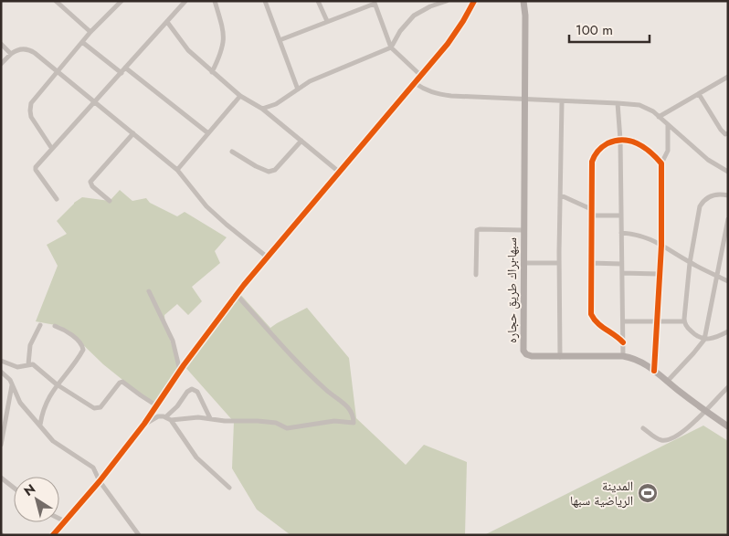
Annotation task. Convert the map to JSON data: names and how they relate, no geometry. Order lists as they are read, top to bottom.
{
  "streets": {
    "main road": ["سبها-براك طريق حجاره"]
  },
  "places": {
    "sports": ["المدينة الرياضية سبها"]
  },
  "scale_bar": "100 m",
  "north": "top left"
}
